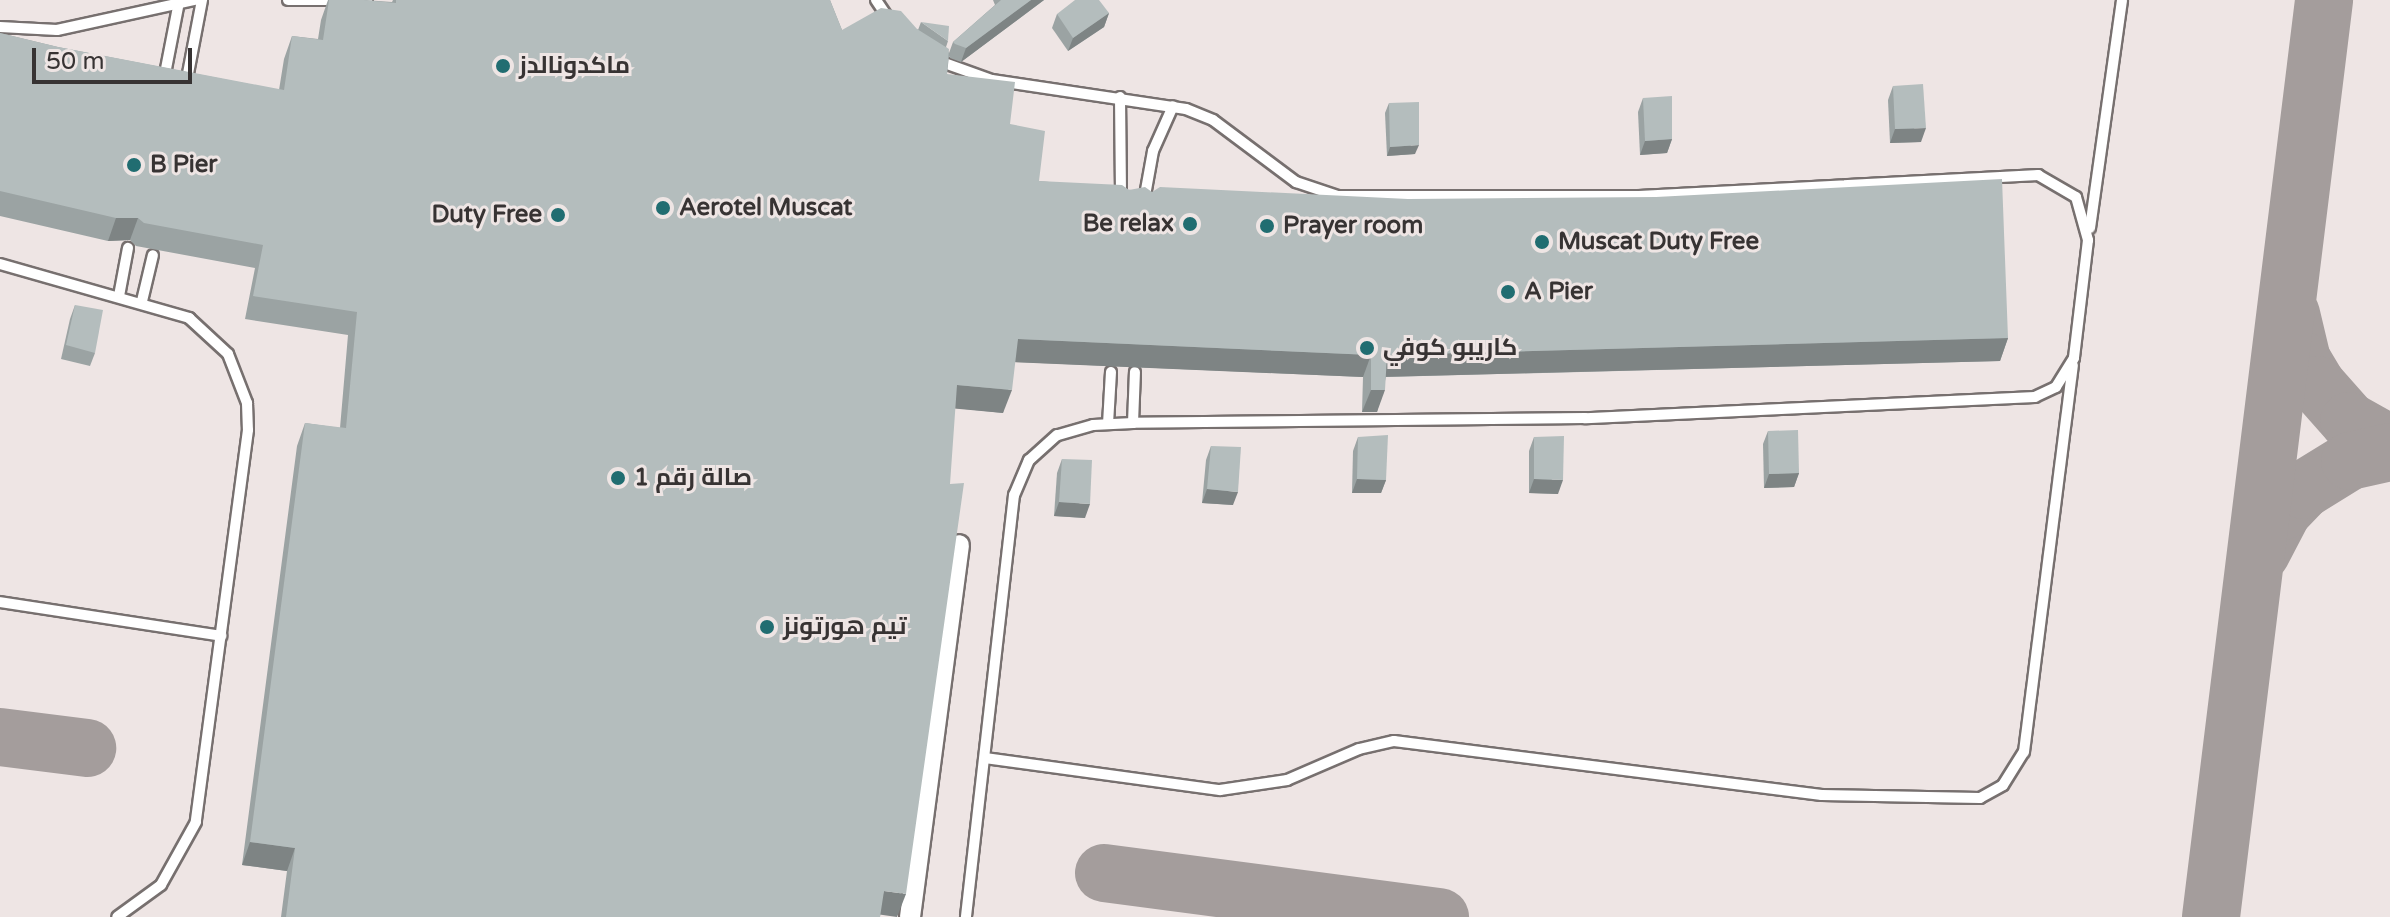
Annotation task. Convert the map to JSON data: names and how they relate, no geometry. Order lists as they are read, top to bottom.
{
  "places": [
    "ماكدونالدز",
    "B Pier",
    "Aerotel Muscat",
    "Duty Free",
    "Be relax",
    "Prayer room",
    "Muscat Duty Free",
    "A Pier",
    "كاريبو كوفي",
    "صالة رقم 1",
    "تيم هورتونز"
  ],
  "scale_bar": "50 m"
}
